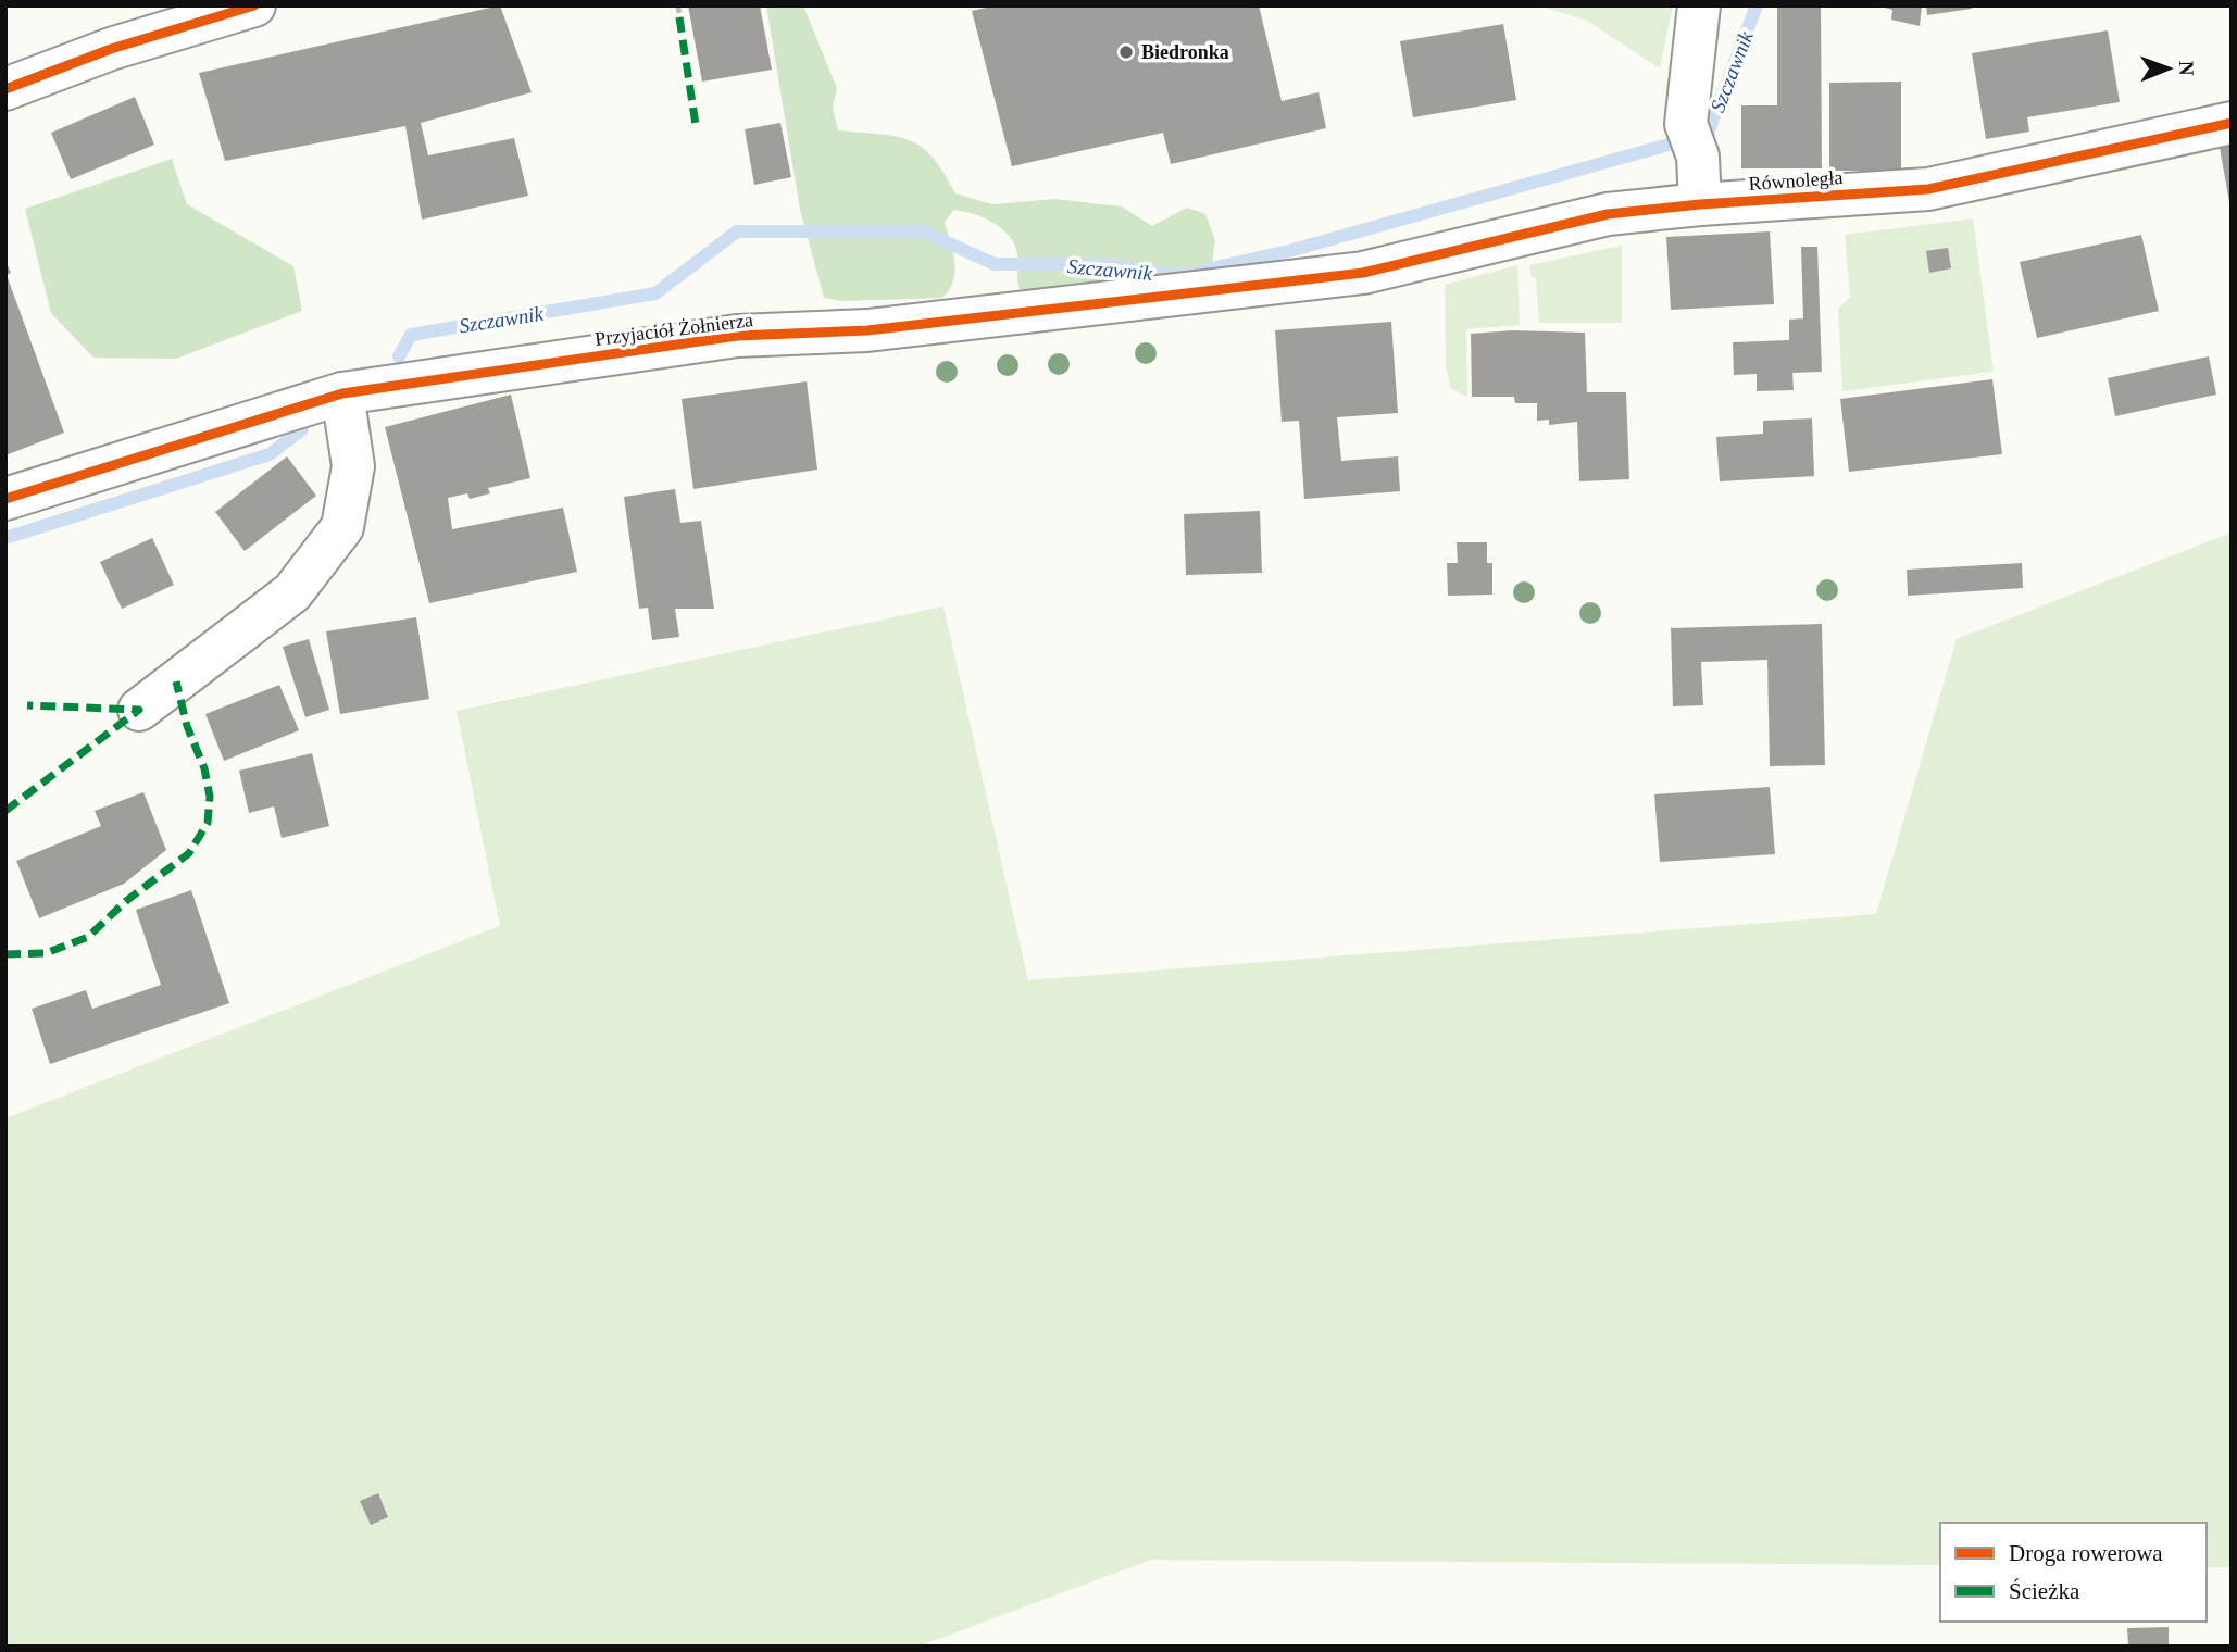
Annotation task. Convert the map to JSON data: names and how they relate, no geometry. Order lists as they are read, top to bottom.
{
  "streets": {
    "street": ["Równoległa", "Przyjaciół Żołnierza"]
  },
  "crossings": [
    ["Równoległa", "Przyjaciół Żołnierza"]
  ],
  "water": ["Szczawnik"],
  "places": ["Biedronka"],
  "legend": ["Droga rowerowa", "Ścieżka"],
  "north": "right"
}
